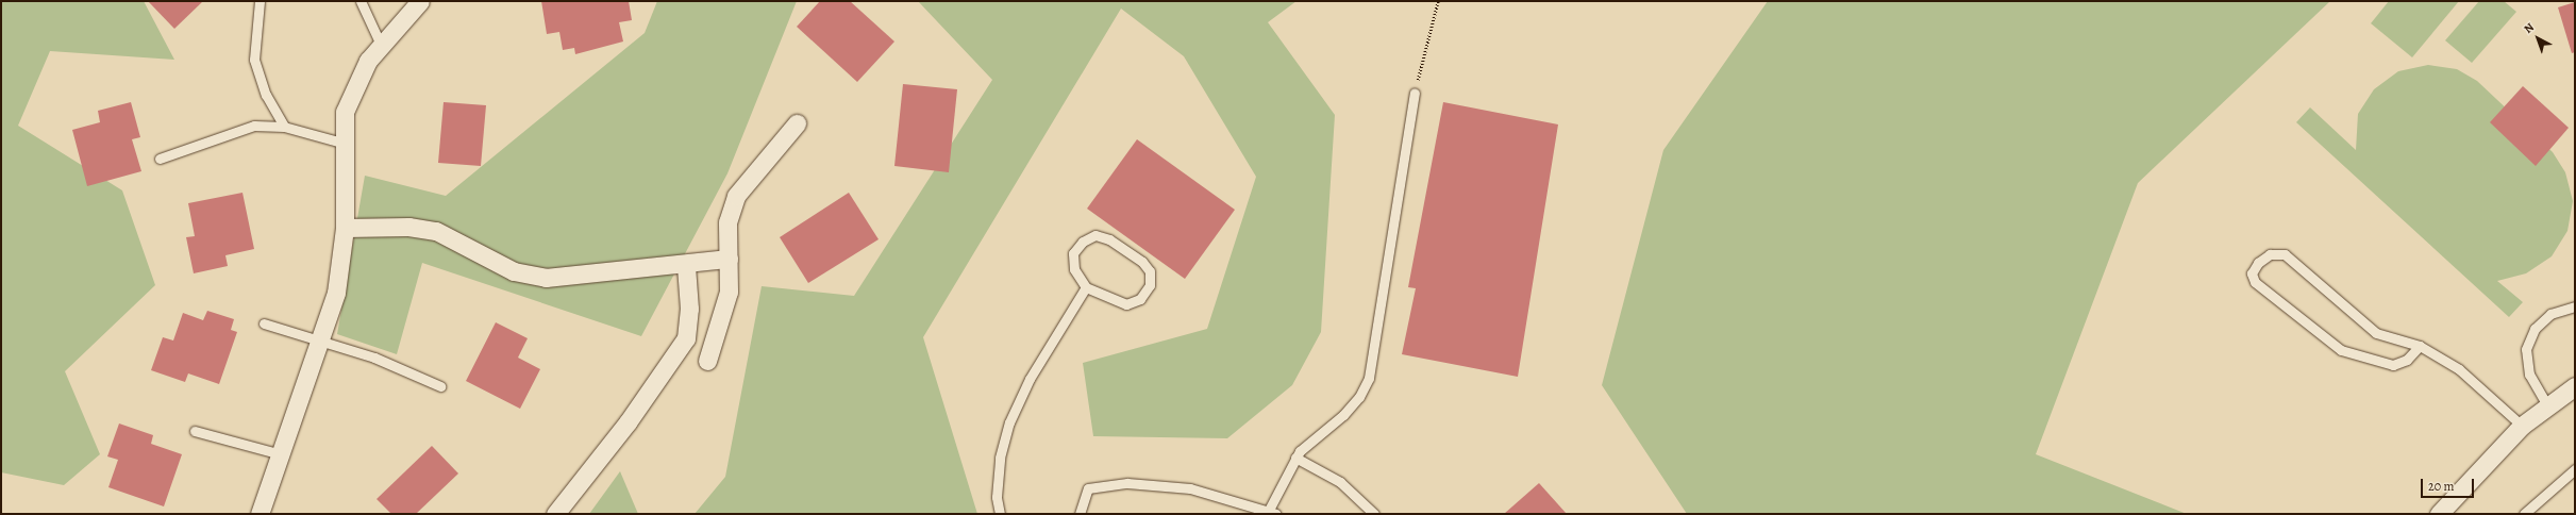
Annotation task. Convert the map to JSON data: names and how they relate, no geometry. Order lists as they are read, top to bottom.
{
  "scale_bar": "20 m",
  "north": "top left"
}
